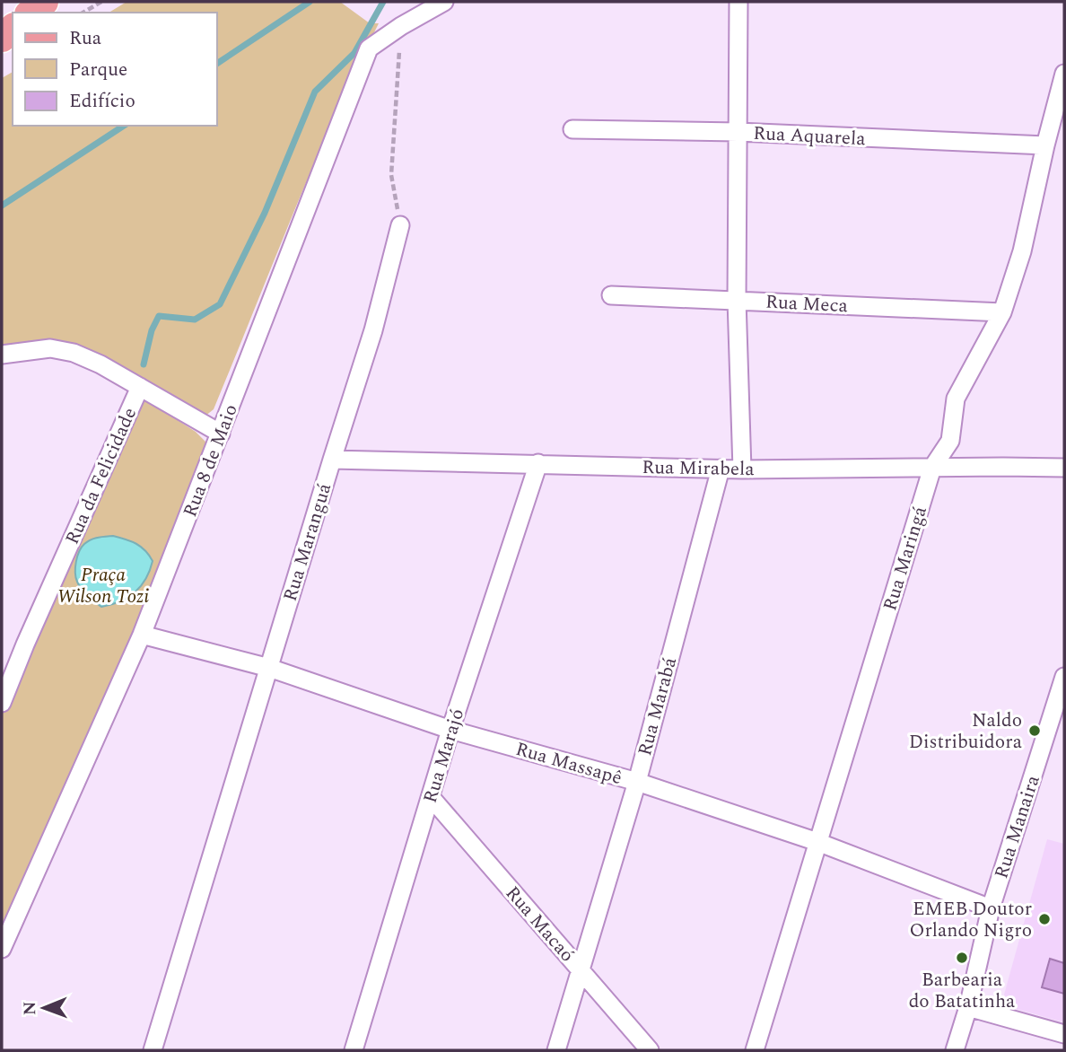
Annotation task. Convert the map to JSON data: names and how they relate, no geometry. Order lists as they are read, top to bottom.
{
  "streets": {
    "street": [
      "Rua Aquarela",
      "Rua Meca",
      "Rua 8 de Maio",
      "Rua Mirabela",
      "Rua da Felicidade",
      "Rua Maranguá",
      "Rua Maringá",
      "Rua Marabá",
      "Rua Marajó",
      "Rua Massapê",
      "Rua Manaira",
      "Rua Macaó"
    ]
  },
  "crossings": [
    ["Rua Aquarela", "Rua Maringá"],
    ["Rua Meca", "Rua Maringá"],
    ["Rua 8 de Maio", "Rua Massapê"],
    ["Rua Mirabela", "Rua Maranguá"],
    ["Rua Mirabela", "Rua Maringá"],
    ["Rua Mirabela", "Rua Marabá"],
    ["Rua Mirabela", "Rua Marajó"],
    ["Rua Maranguá", "Rua Massapê"],
    ["Rua Maringá", "Rua Massapê"],
    ["Rua Marabá", "Rua Massapê"],
    ["Rua Marabá", "Rua Macaó"],
    ["Rua Marajó", "Rua Massapê"],
    ["Rua Marajó", "Rua Macaó"],
    ["Rua Massapê", "Rua Manaira"]
  ],
  "parks": ["Praça Wilson Tozi"],
  "places": ["Naldo Distribuidora", "EMEB Doutor Orlando Nigro", "Barbearia do Batatinha"],
  "legend": ["Rua", "Parque", "Edifício"],
  "north": "left"
}
